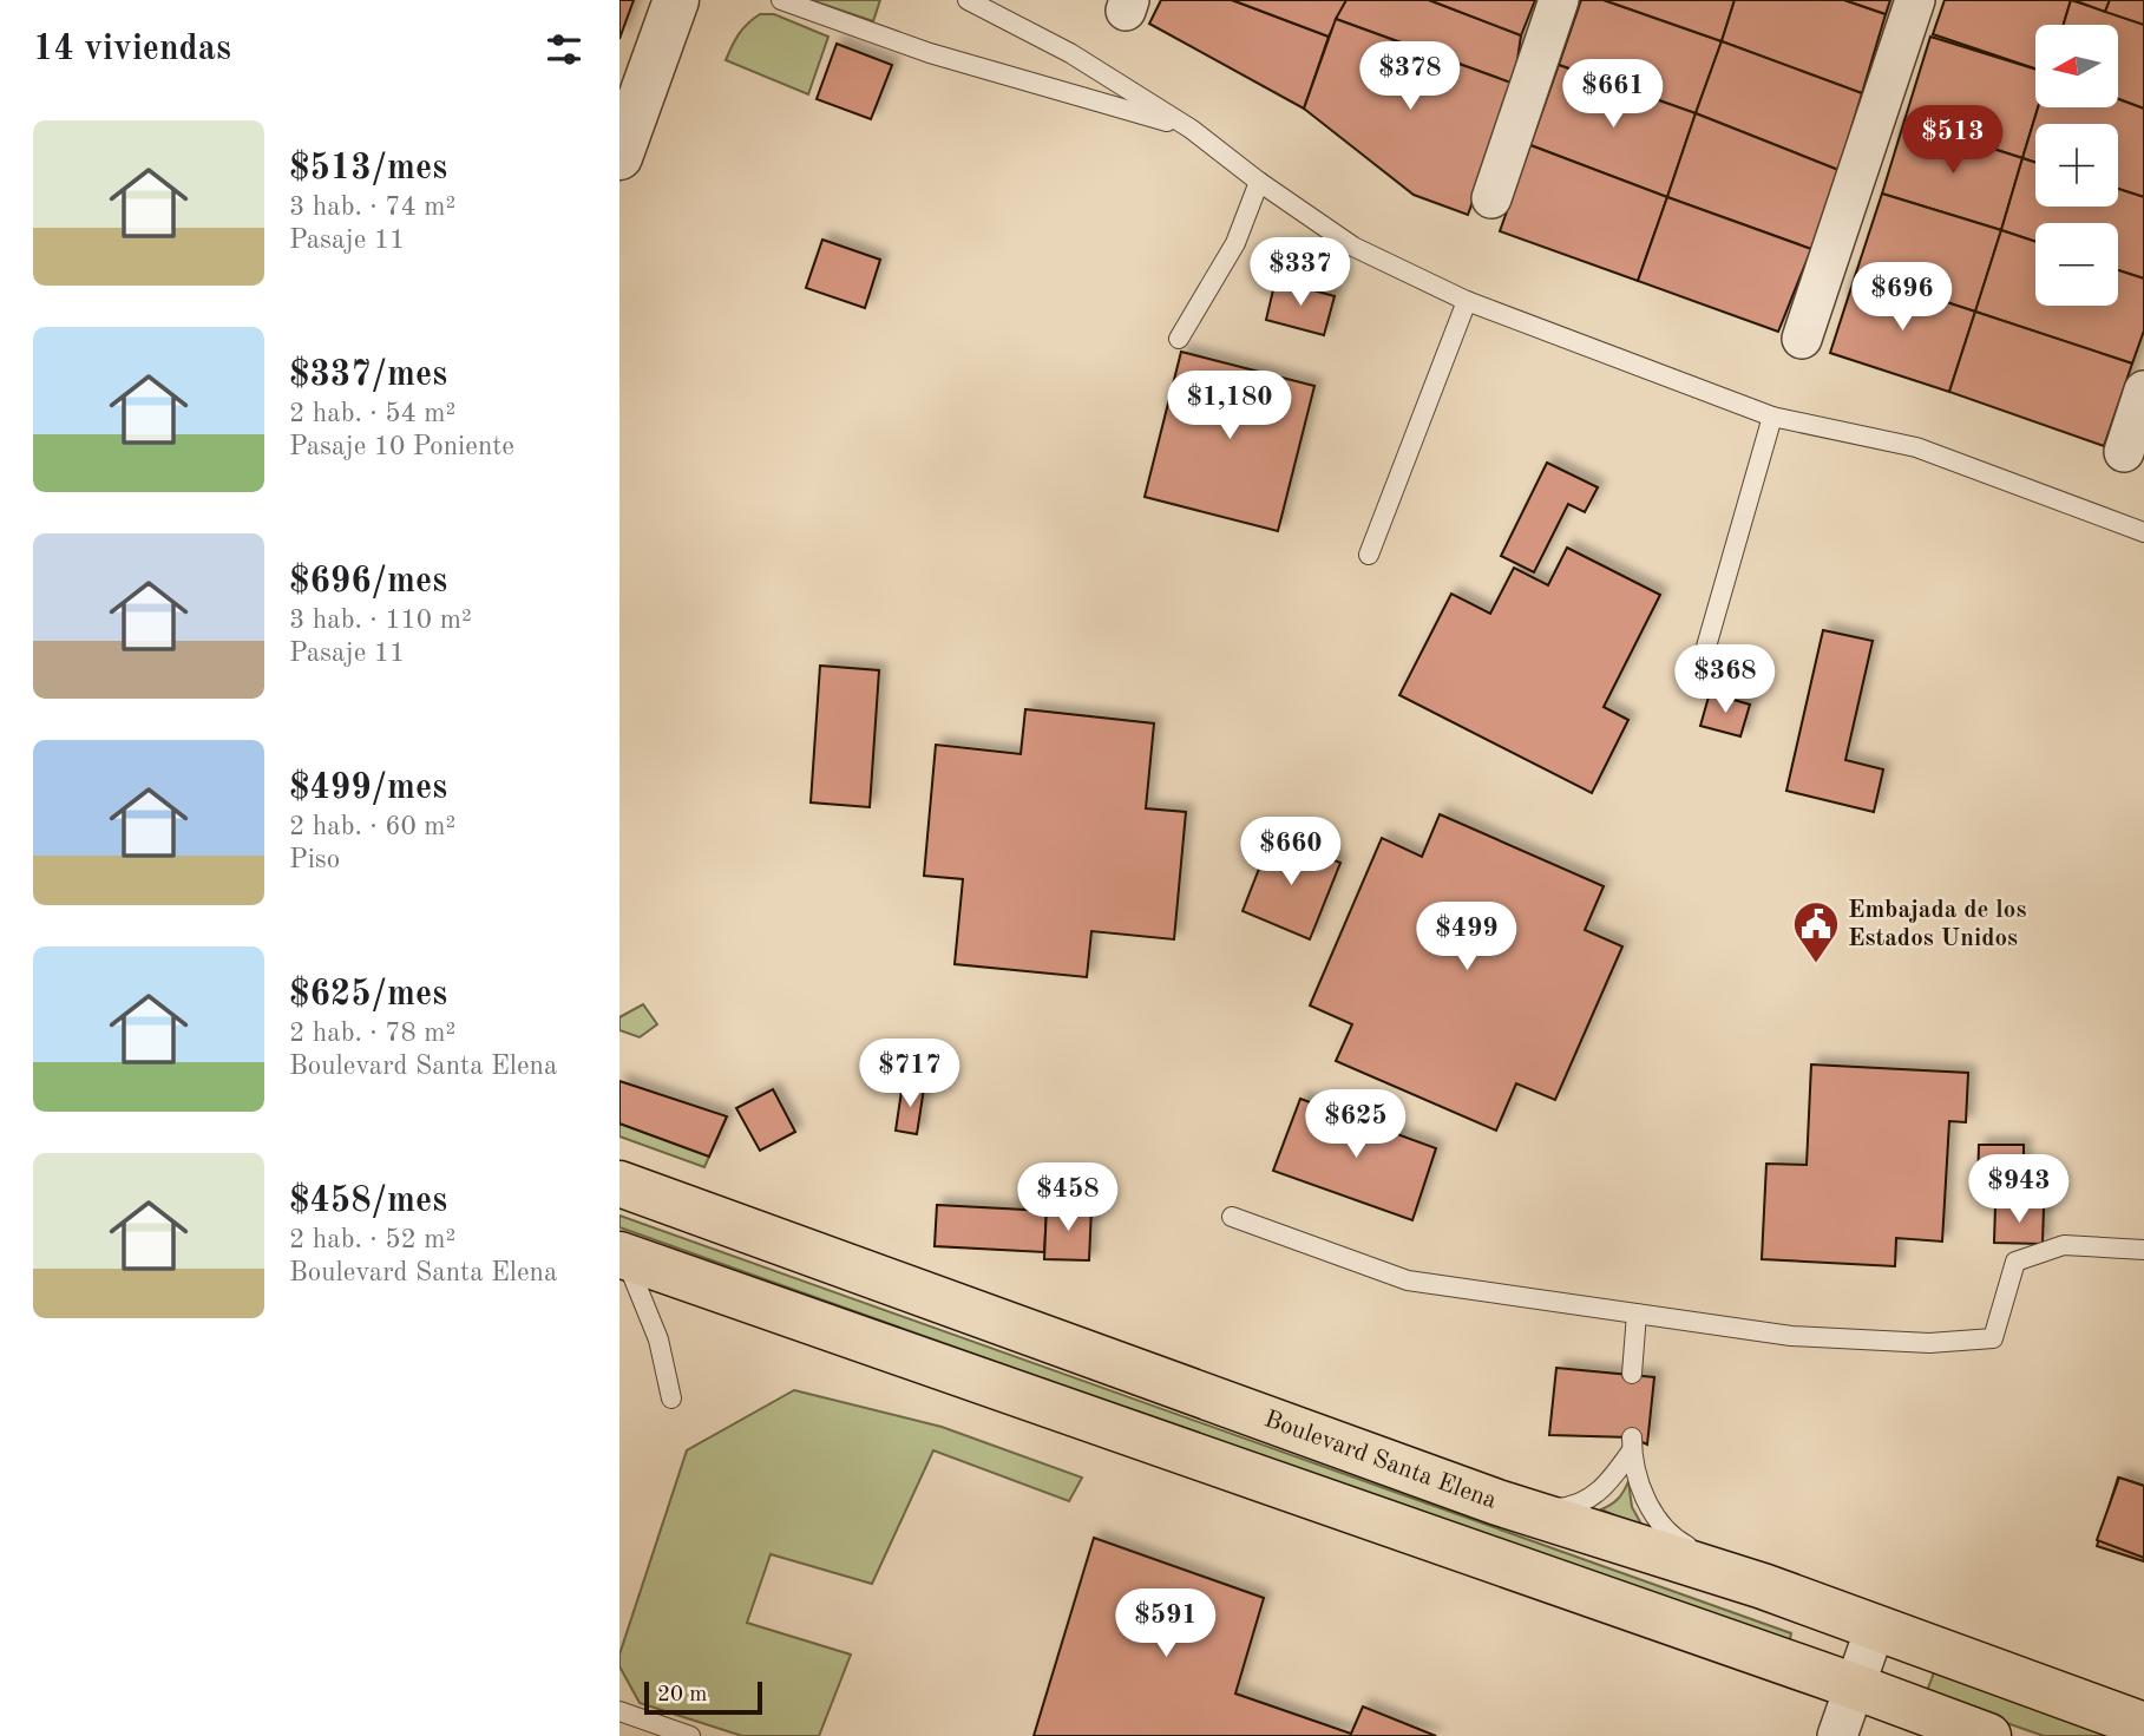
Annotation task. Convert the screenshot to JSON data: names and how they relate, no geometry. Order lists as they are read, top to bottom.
{
  "streets": {
    "main road": ["Boulevard Santa Elena"]
  },
  "places": {
    "public building": ["Embajada de los Estados Unidos"]
  },
  "scale_bar": "20 m",
  "north": "left",
  "page": {
    "heading": "14 viviendas",
    "map_buttons": ["+", "−"],
    "price": [
      "$378",
      "$661",
      "$513",
      "$337",
      "$696",
      "$1,180",
      "$368",
      "$660",
      "$499",
      "$717",
      "$625",
      "$943",
      "$458",
      "$591"
    ],
    "list": [
      {
        "name": "$513/mes",
        "note": "3 hab. · 74 m² · Pasaje 11"
      },
      {
        "name": "$337/mes",
        "note": "2 hab. · 54 m² · Pasaje 10 Poniente"
      },
      {
        "name": "$696/mes",
        "note": "3 hab. · 110 m² · Pasaje 11"
      },
      {
        "name": "$499/mes",
        "note": "2 hab. · 60 m² · Piso"
      },
      {
        "name": "$625/mes",
        "note": "2 hab. · 78 m² · Boulevard Santa Elena"
      },
      {
        "name": "$458/mes",
        "note": "2 hab. · 52 m² · Boulevard Santa Elena"
      }
    ],
    "scale": "20 m"
  }
}
